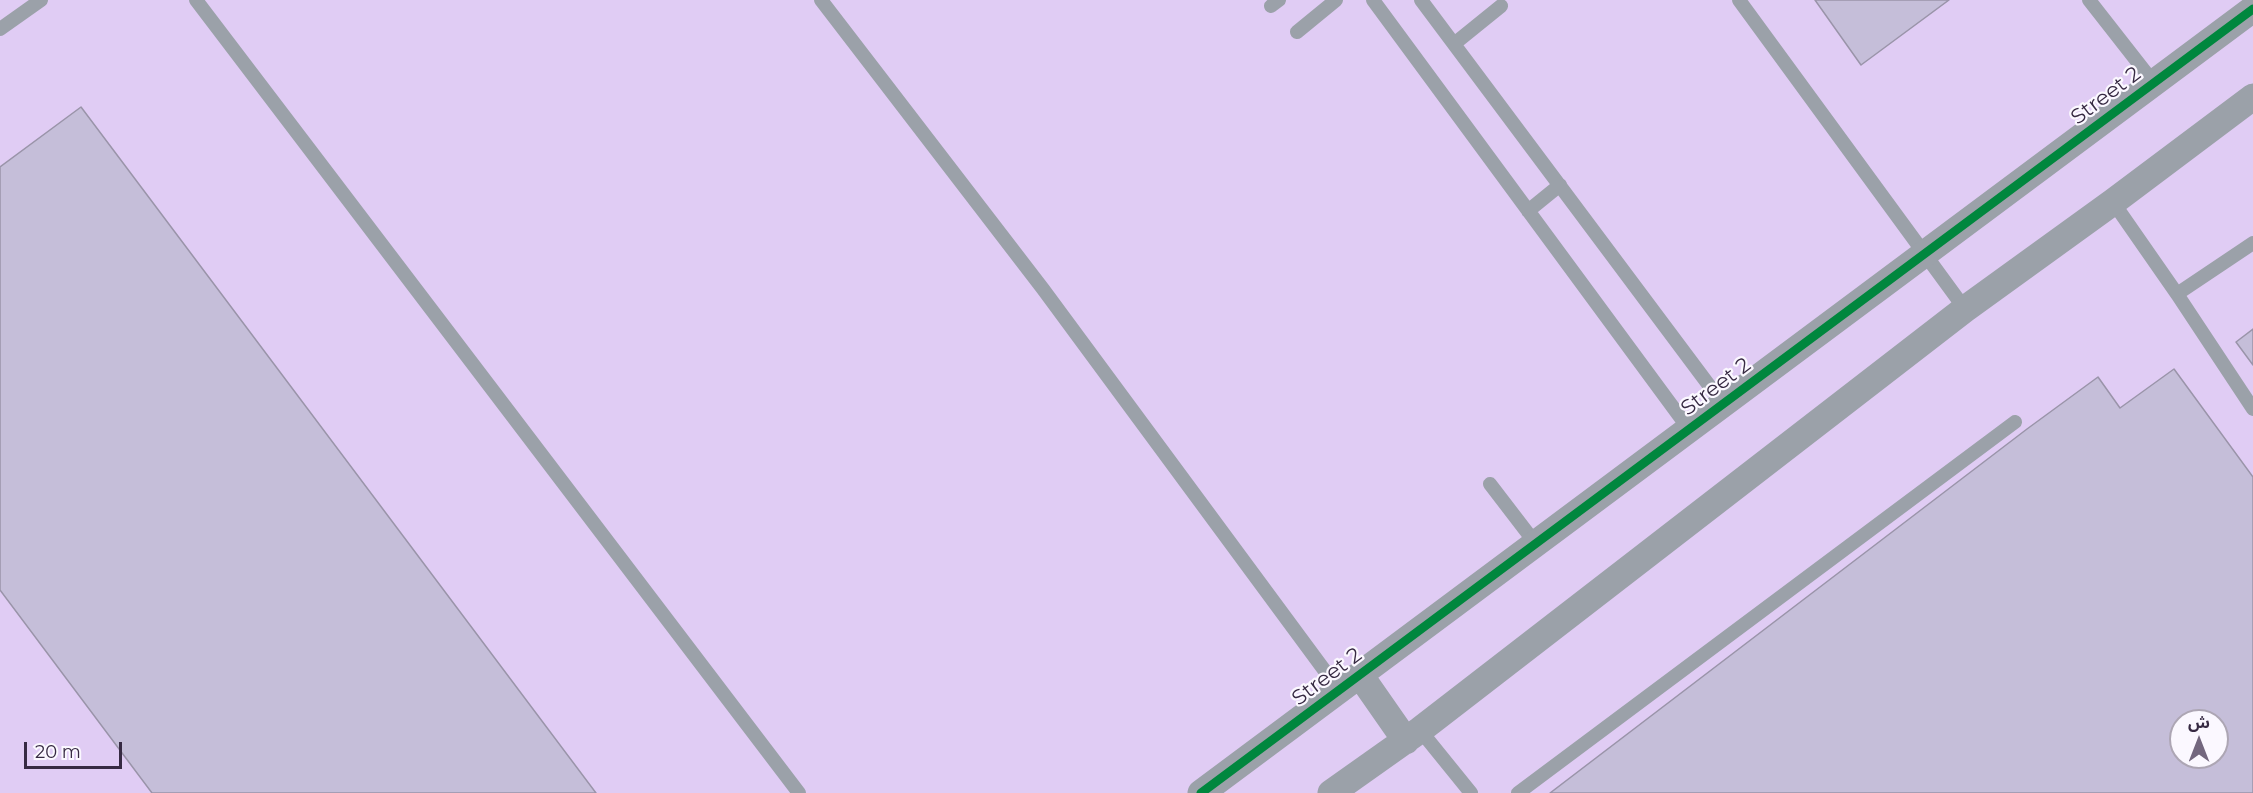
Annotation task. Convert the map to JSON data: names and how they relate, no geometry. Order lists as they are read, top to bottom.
{
  "streets": {
    "street": ["Street 2"]
  },
  "scale_bar": "20 m",
  "north": "top"
}
